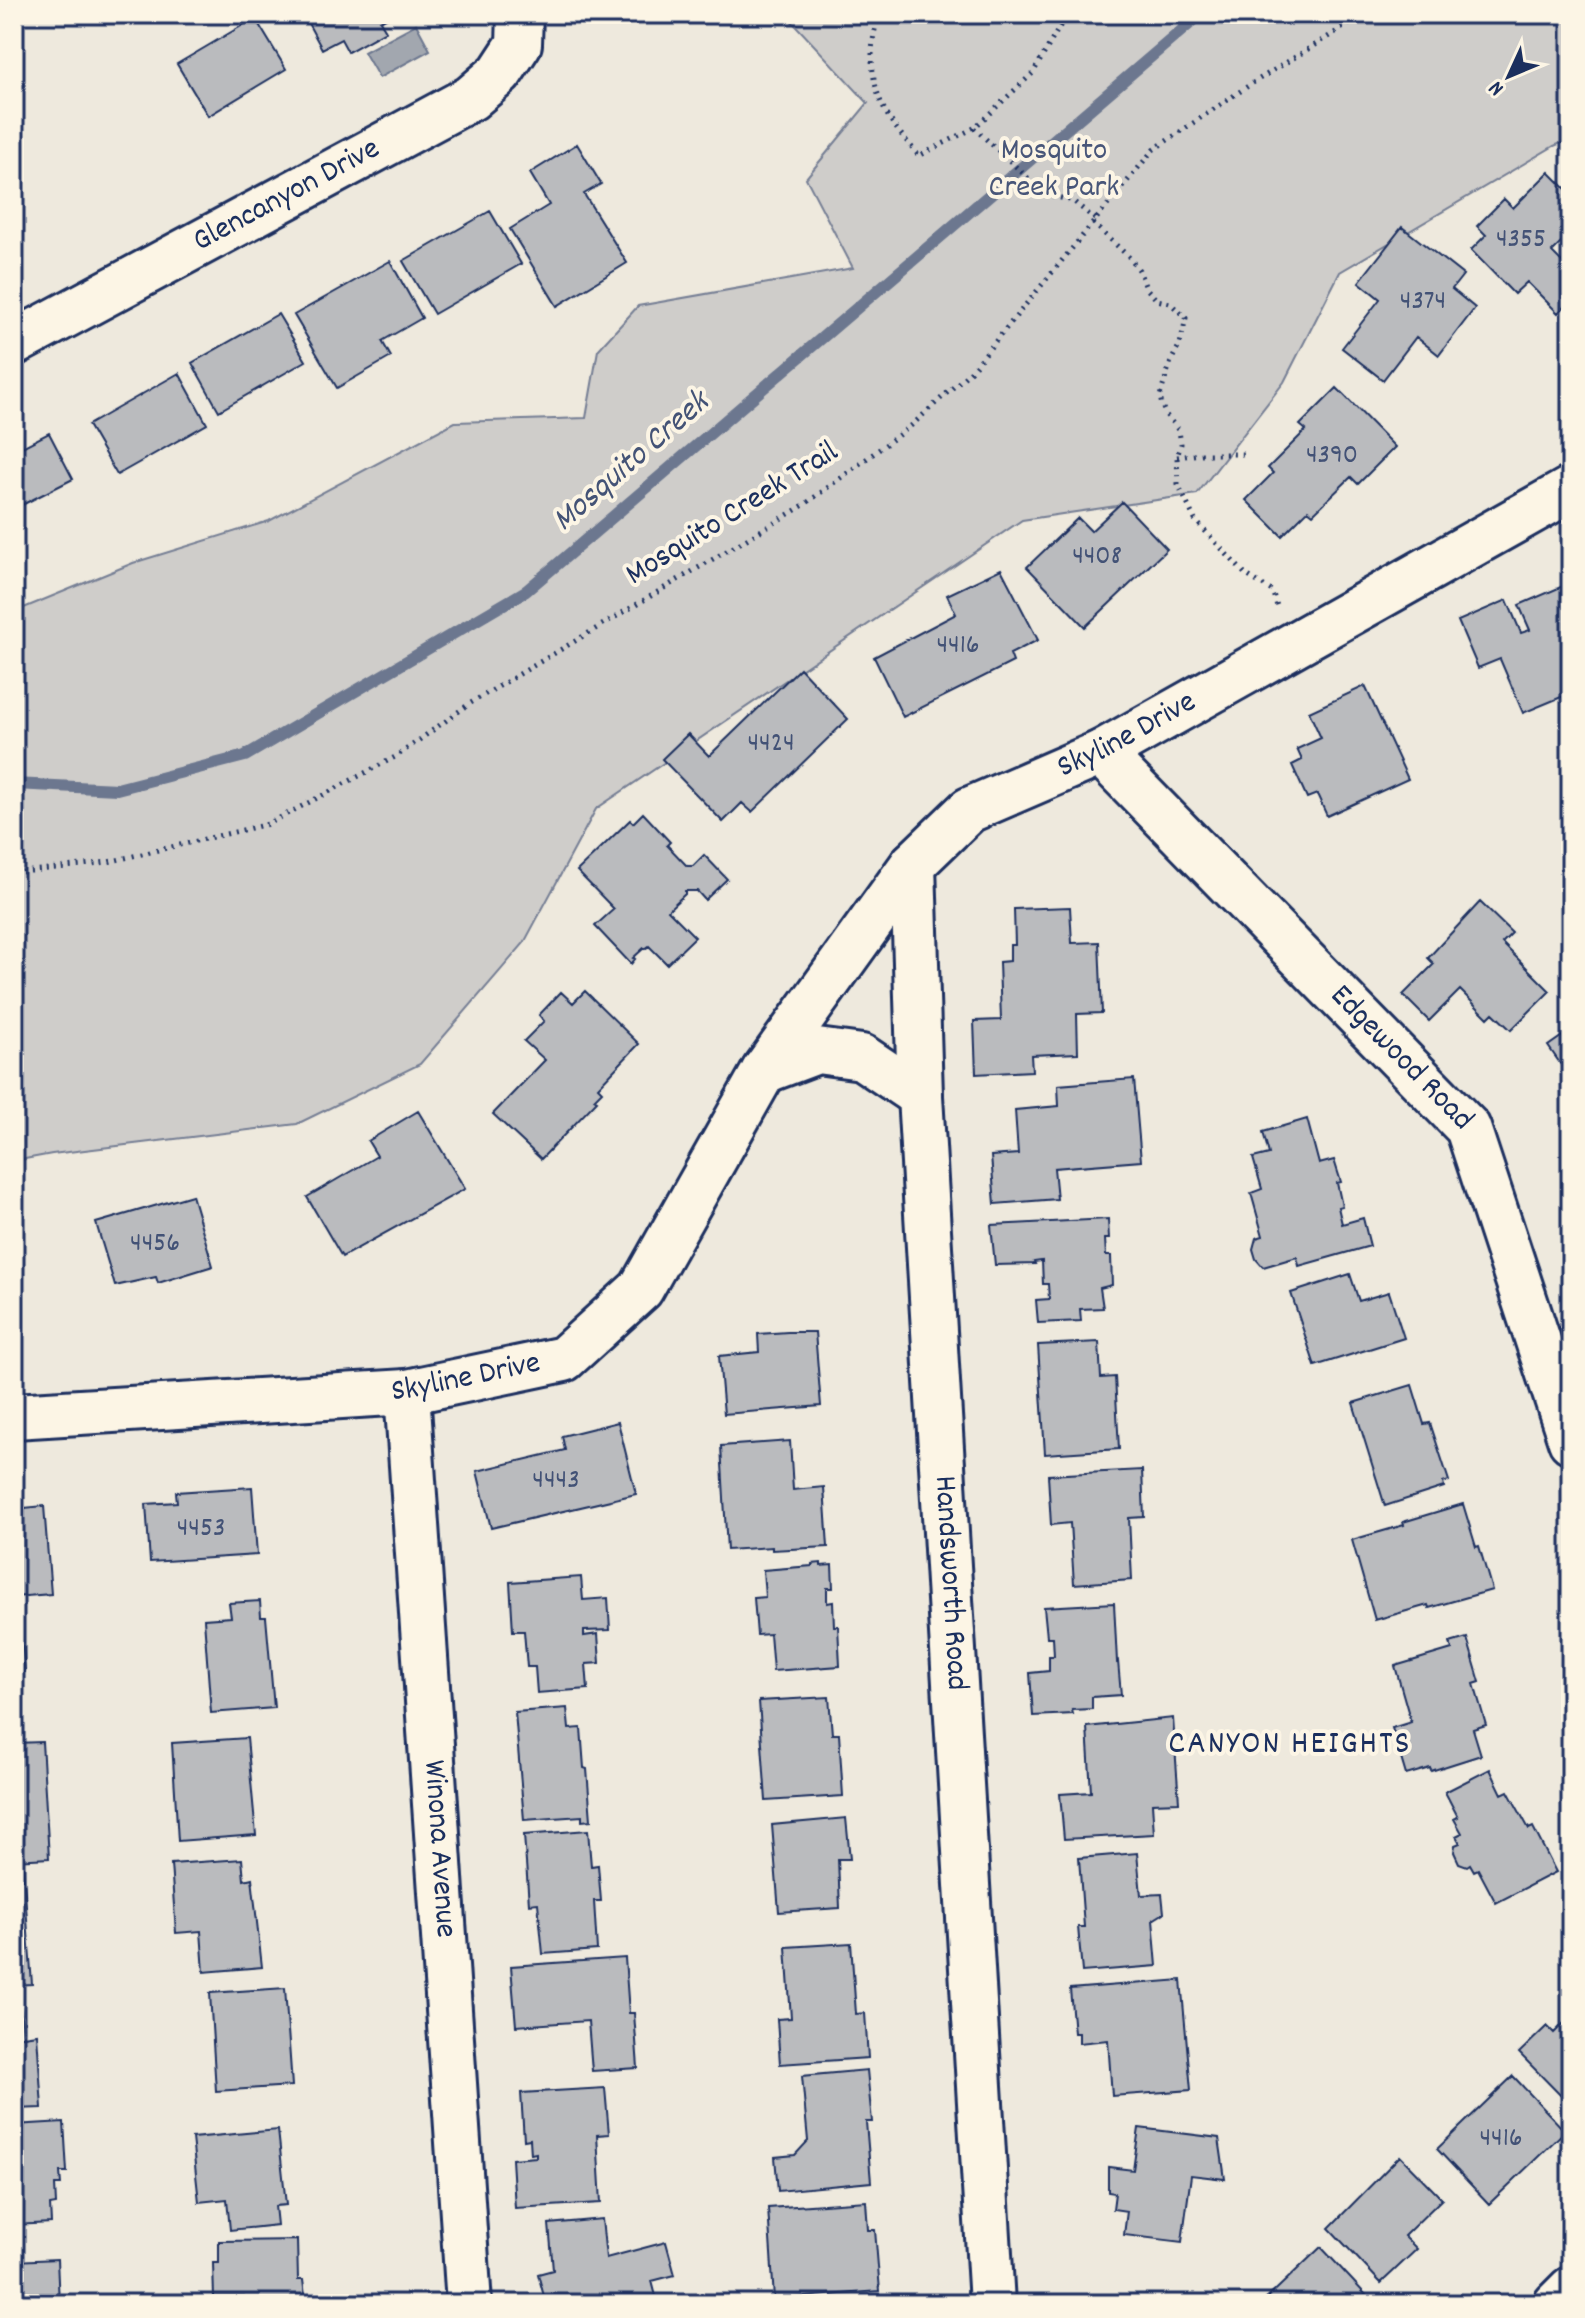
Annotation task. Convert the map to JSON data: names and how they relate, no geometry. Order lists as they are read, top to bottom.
{
  "streets": {
    "street": [
      "Glencanyon Drive",
      "Skyline Drive",
      "Edgewood Road",
      "Handsworth Road",
      "Winona Avenue"
    ],
    "path": ["Mosquito Creek Trail"]
  },
  "crossings": [
    ["Skyline Drive", "Edgewood Road"],
    ["Skyline Drive", "Handsworth Road"],
    ["Skyline Drive", "Winona Avenue"]
  ],
  "districts": ["CANYON HEIGHTS"],
  "water": ["Mosquito Creek"],
  "parks": ["Mosquito Creek Park"],
  "house_numbers": [
    "4355",
    "4374",
    "4390",
    "4408",
    "4416",
    "4424",
    "4456",
    "4443",
    "4453",
    "4416"
  ],
  "north": "bottom left"
}
